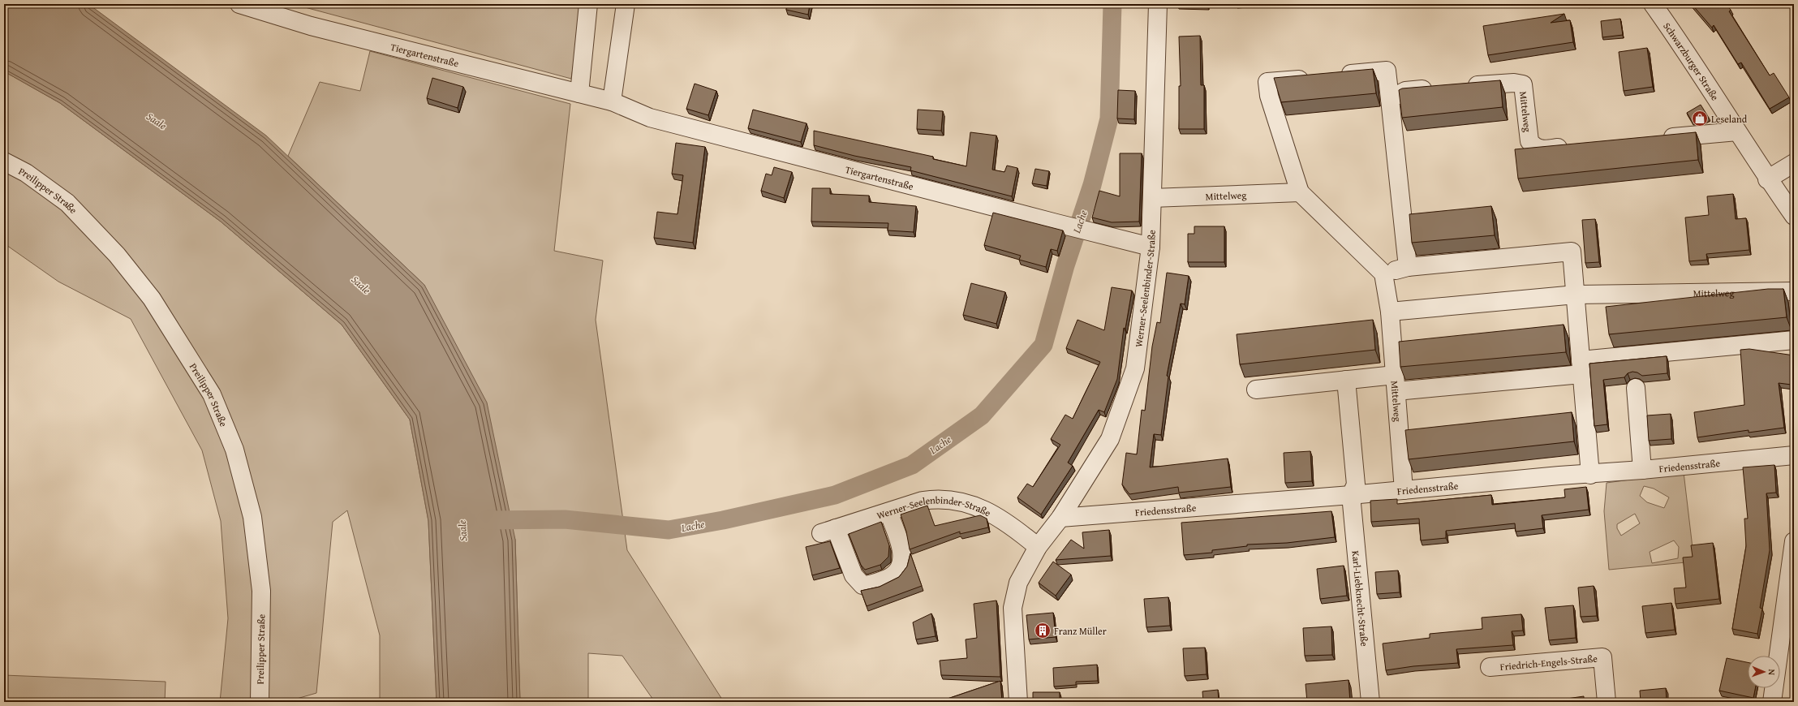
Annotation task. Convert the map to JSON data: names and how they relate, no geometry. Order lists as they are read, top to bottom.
{
  "streets": {
    "street": [
      "Tiergartenstraße",
      "Schwarzburger Straße",
      "Mittelweg",
      "Preilipper Straße",
      "Werner-Seelenbinder-Straße",
      "Friedensstraße",
      "Karl-Liebknecht-Straße",
      "Friedrich-Engels-Straße"
    ]
  },
  "crossings": [
    ["Tiergartenstraße", "Werner-Seelenbinder-Straße"],
    ["Mittelweg", "Werner-Seelenbinder-Straße"],
    ["Mittelweg", "Friedensstraße"],
    ["Werner-Seelenbinder-Straße", "Friedensstraße"],
    ["Friedensstraße", "Karl-Liebknecht-Straße"]
  ],
  "water": ["Saale", "Lache"],
  "places": {
    "shop": ["Leseland"],
    "building": ["Franz Müller"]
  },
  "north": "right"
}
